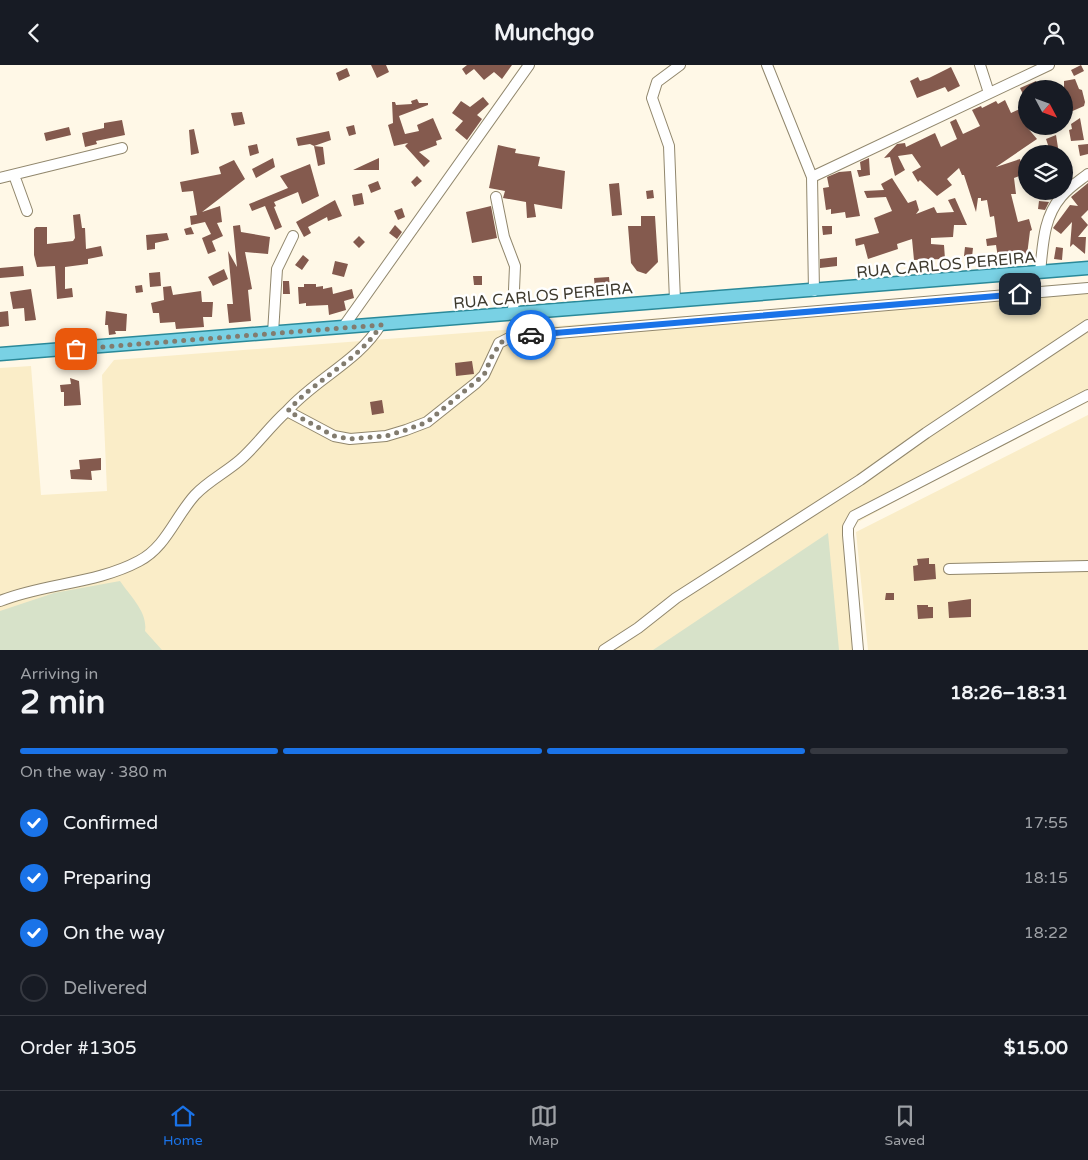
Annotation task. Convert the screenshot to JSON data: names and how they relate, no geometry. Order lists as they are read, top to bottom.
{
  "streets": {
    "main road": ["RUA CARLOS PEREIRA"]
  },
  "north": "bottom right",
  "page": {
    "header": "Munchgo",
    "heading": ["2 min", "Arriving in", "18:26–18:31"],
    "panel": ["Order #1305", "$15.00"],
    "bar": "On the way · 380 m",
    "list": [
      ["Confirmed", "17:55"],
      ["Preparing", "18:15"],
      ["On the way", "18:22"],
      "Delivered"
    ],
    "tabs": ["Home", "Map", "Saved"]
  }
}
